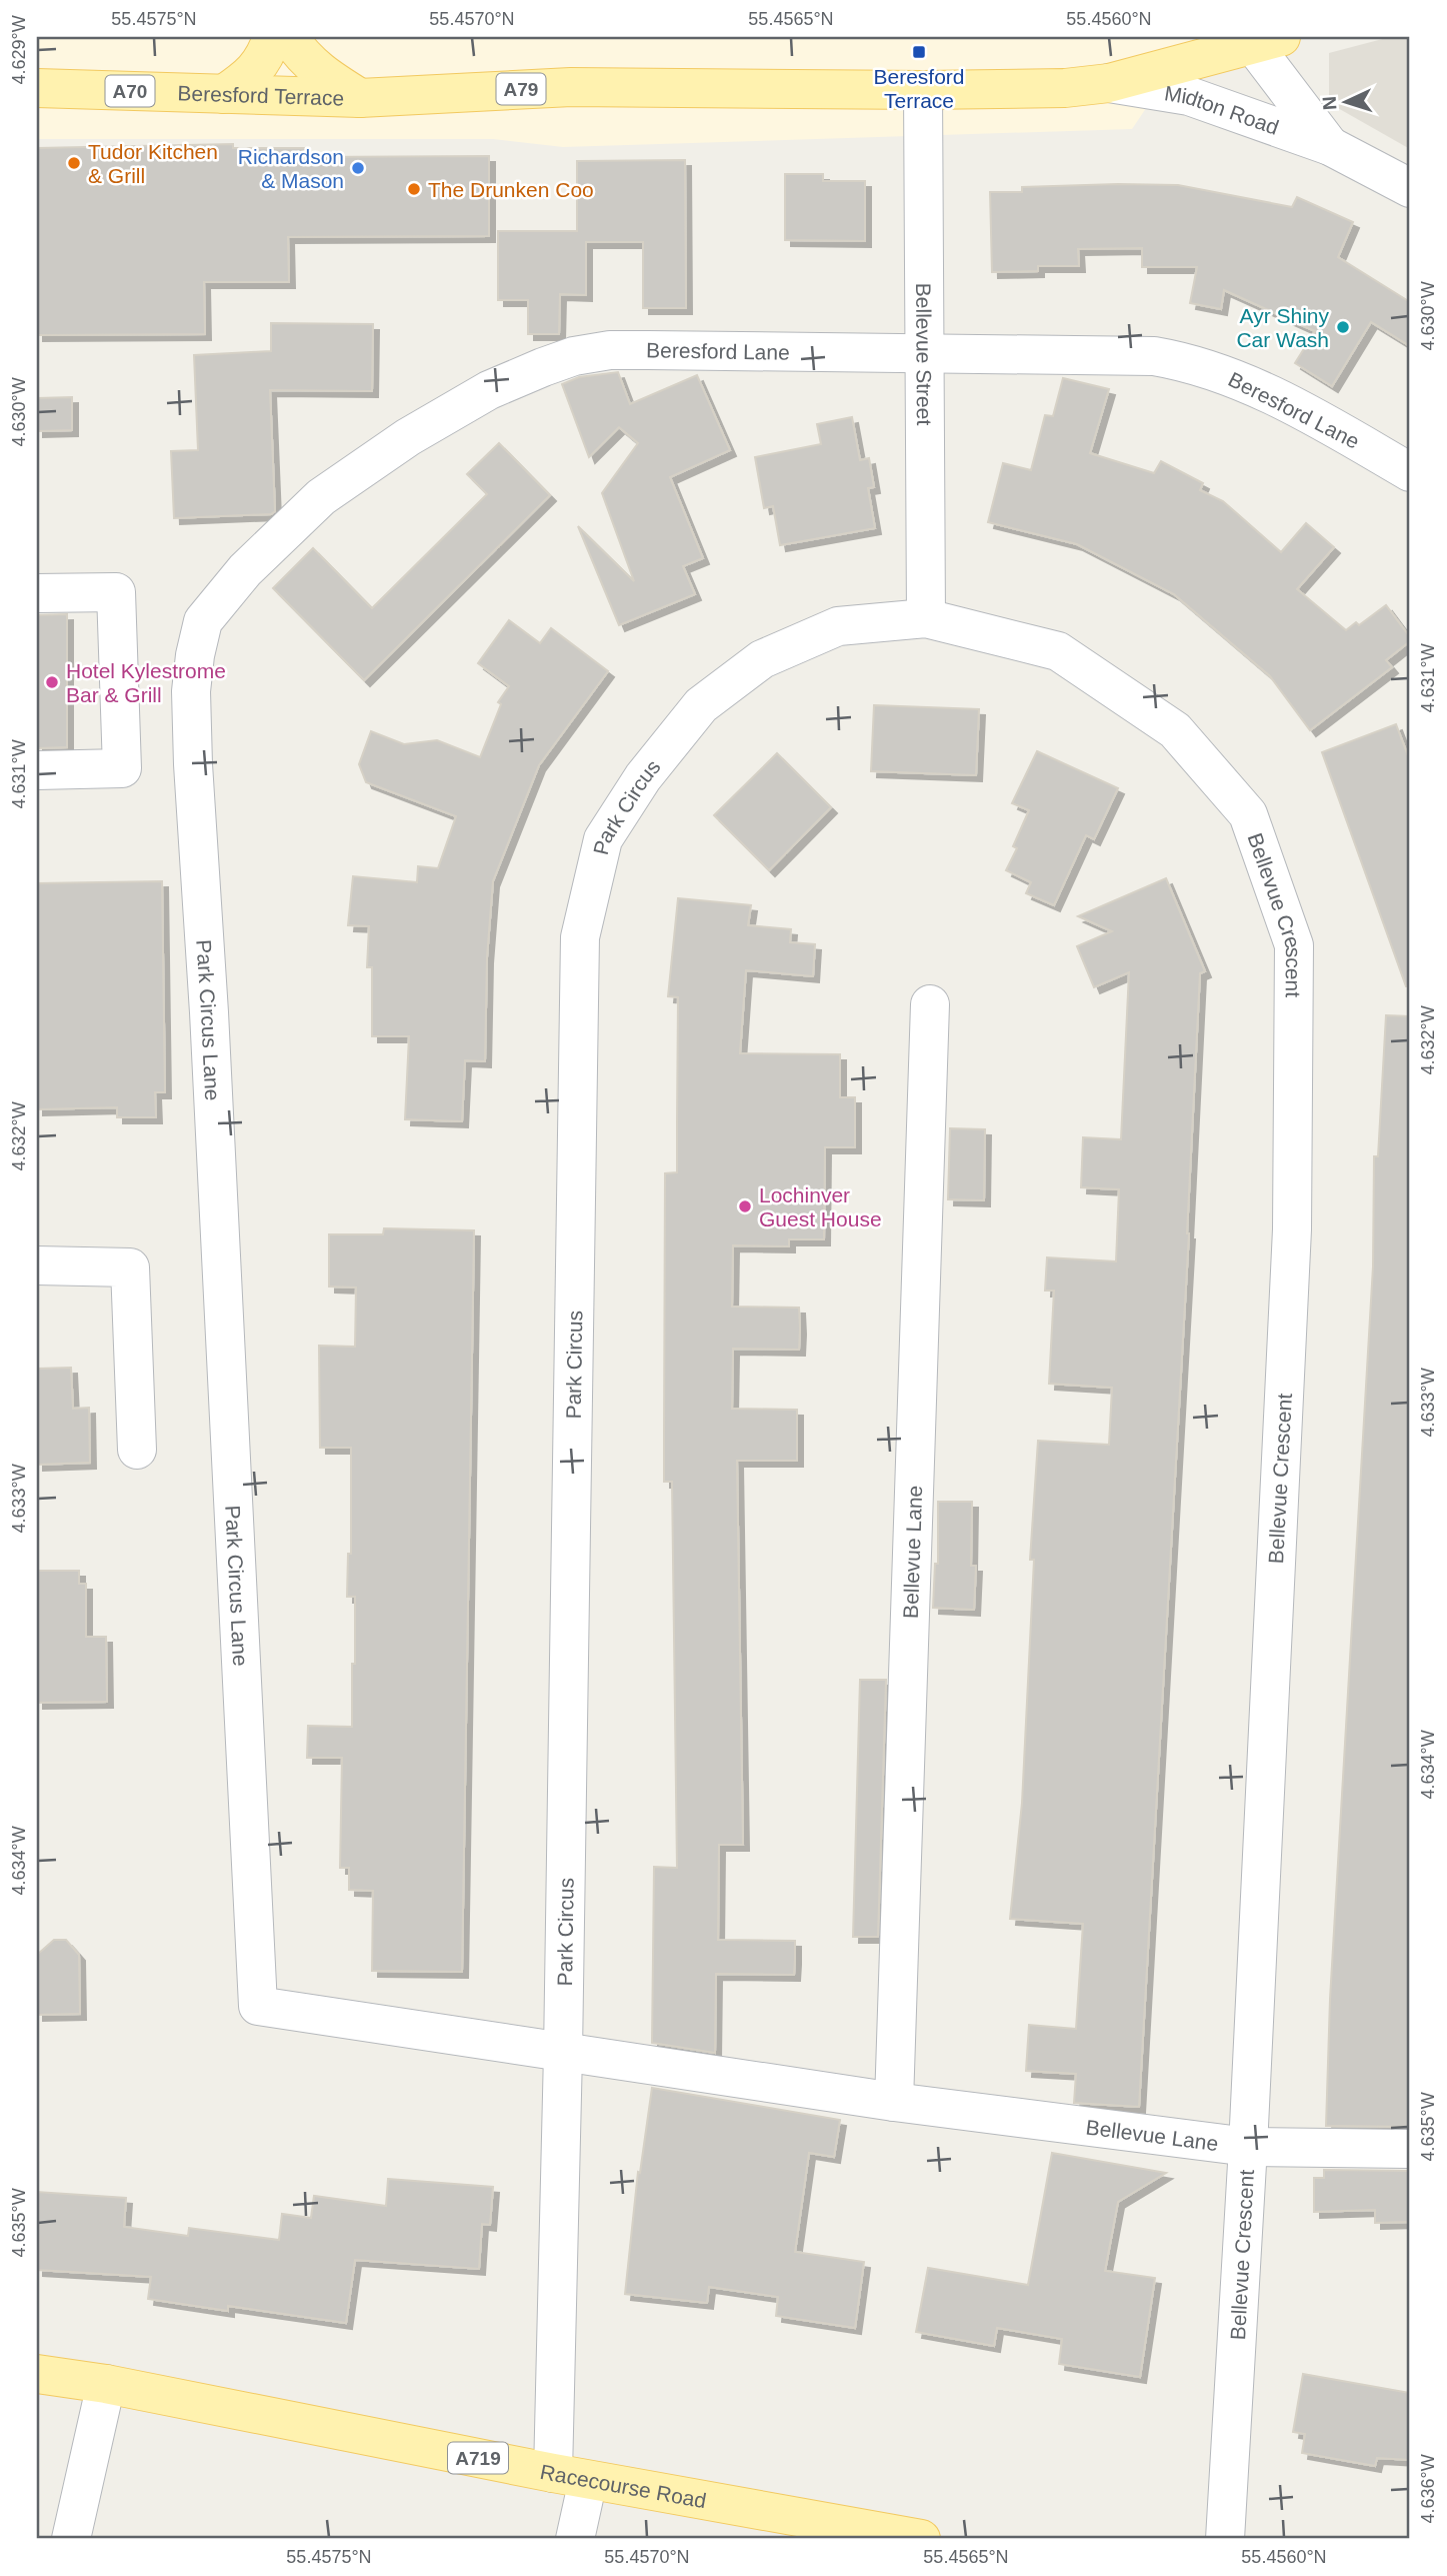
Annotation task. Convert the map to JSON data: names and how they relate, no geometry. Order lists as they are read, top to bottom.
{
  "streets": {
    "main road": [
      "A79",
      "A70",
      "Beresford Terrace",
      "A719",
      "Racecourse Road"
    ],
    "street": [
      "Midton Road",
      "Beresford Lane",
      "Bellevue Street",
      "Park Circus",
      "Bellevue Crescent",
      "Park Circus Lane",
      "Bellevue Lane"
    ]
  },
  "crossings": [
    ["A79", "Beresford Terrace"],
    ["A79", "Midton Road"],
    ["Beresford Terrace", "Midton Road"],
    ["Beresford Terrace", "Bellevue Street"],
    ["Beresford Lane", "Bellevue Street"],
    ["Beresford Lane", "Park Circus Lane"],
    ["Bellevue Street", "Park Circus"],
    ["Bellevue Street", "Bellevue Crescent"],
    ["Park Circus", "Bellevue Crescent"],
    ["Park Circus", "Park Circus Lane"],
    ["Park Circus", "Bellevue Lane"],
    ["Park Circus", "Racecourse Road"],
    ["Bellevue Crescent", "Bellevue Lane"],
    ["Park Circus Lane", "Bellevue Lane"]
  ],
  "places": {
    "transit": ["Beresford Terrace"],
    "other": [
      "Tudor Kitchen & Grill",
      "Richardson & Mason",
      "The Drunken Coo",
      "Ayr Shiny Car Wash",
      "Hotel Kylestrome Bar & Grill",
      "Lochinver Guest House"
    ]
  },
  "north": "left",
  "coordinates": [
    "55.4575°N",
    "55.4570°N",
    "55.4565°N",
    "55.4560°N",
    "4.629°W",
    "4.630°W",
    "4.631°W",
    "4.632°W",
    "4.633°W",
    "4.634°W",
    "4.635°W",
    "4.636°W"
  ]
}
